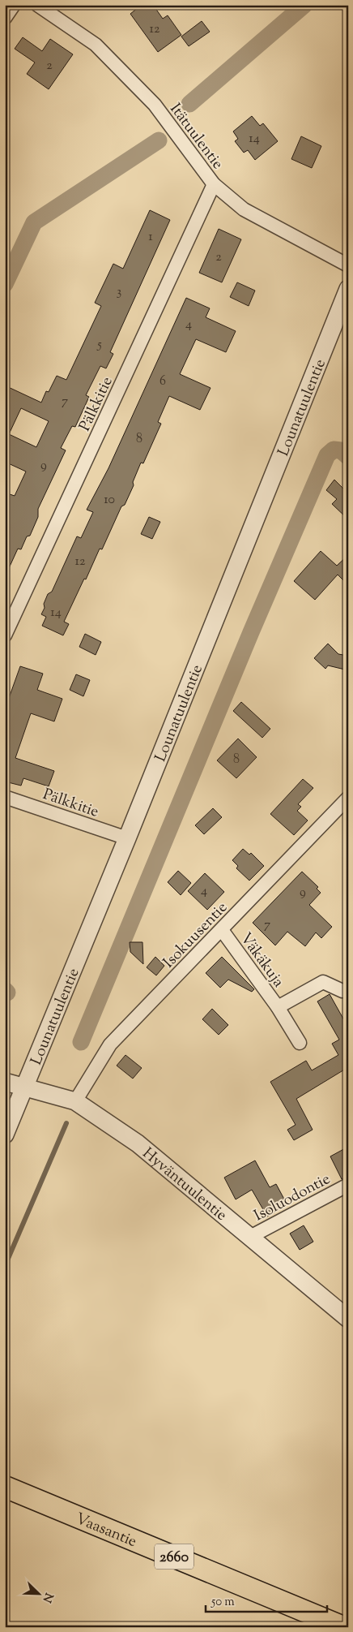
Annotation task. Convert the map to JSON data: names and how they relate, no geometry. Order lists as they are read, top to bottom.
{
  "streets": {
    "main road": ["Vaasantie", "2660"],
    "street": [
      "Itätuulentie",
      "Pälkkitie",
      "Lounatuulentie",
      "Isokuusentie",
      "Väkäkuja",
      "Hyväntuulentie",
      "Isoluodontie"
    ]
  },
  "crossings": [
    ["Itätuulentie", "Pälkkitie"],
    ["Pälkkitie", "Lounatuulentie"],
    ["Lounatuulentie", "Hyväntuulentie"],
    ["Isokuusentie", "Väkäkuja"],
    ["Isokuusentie", "Hyväntuulentie"],
    ["Hyväntuulentie", "Isoluodontie"]
  ],
  "house_numbers": [
    "12",
    "2",
    "14",
    "1",
    "2",
    "3",
    "4",
    "5",
    "6",
    "7",
    "8",
    "9",
    "10",
    "12",
    "14",
    "8",
    "4",
    "9",
    "7"
  ],
  "scale_bar": "50 m",
  "north": "bottom right"
}
